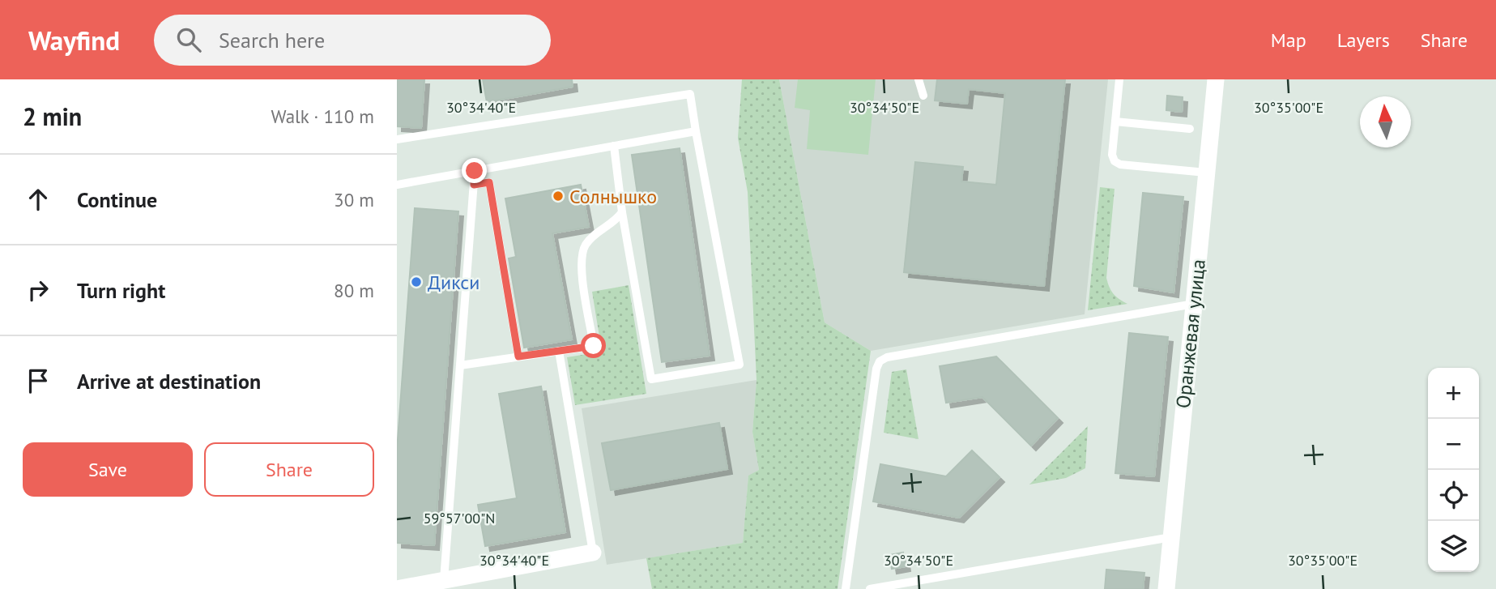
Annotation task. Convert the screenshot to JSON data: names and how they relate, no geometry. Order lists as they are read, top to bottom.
{
  "streets": {
    "street": ["Оранжевая улица"]
  },
  "places": ["Солнышко", "Дикси"],
  "north": "top",
  "page": {
    "header": "Wayfind",
    "search": "Search here",
    "nav": ["Map", "Layers", "Share"],
    "heading": ["2 min", "Walk · 110 m"],
    "list": [
      ["Continue", "30 m"],
      ["Turn right", "80 m"],
      "Arrive at destination"
    ],
    "map_buttons": ["+", "−"],
    "buttons": ["Save", "Share"]
  },
  "coordinates": [
    "30°34'40\"E",
    "30°34'50\"E",
    "30°35'00\"E",
    "59°57'00\"N"
  ]
}
